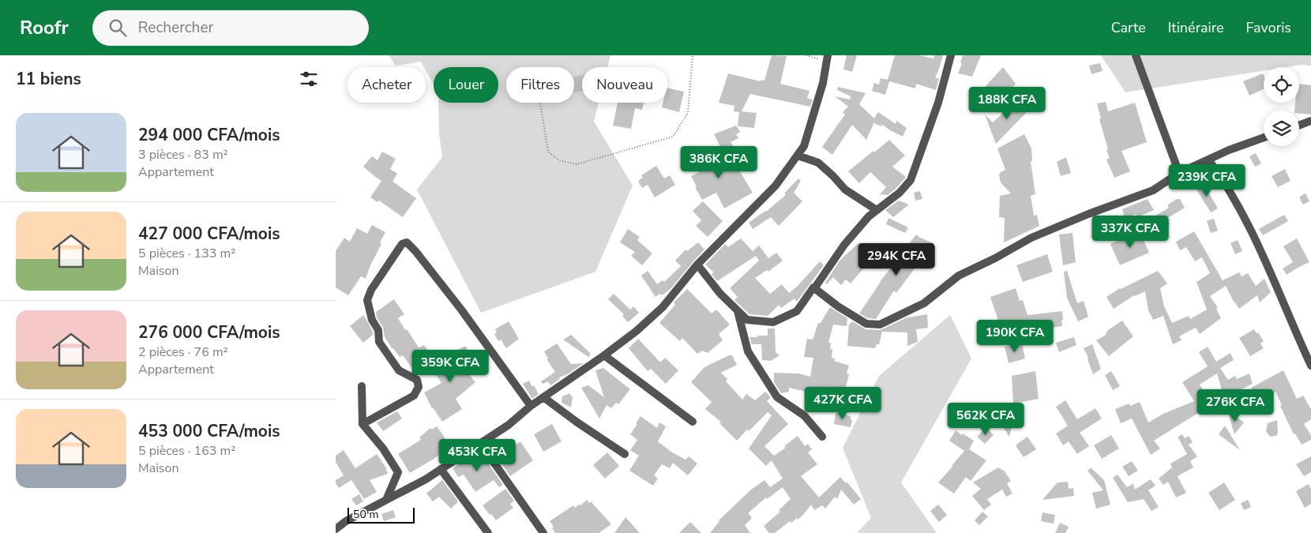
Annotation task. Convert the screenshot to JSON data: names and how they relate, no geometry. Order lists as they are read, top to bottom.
{
  "scale_bar": "50 m",
  "page": {
    "header": "Roofr",
    "search": "Rechercher",
    "nav": ["Carte", "Itinéraire", "Favoris"],
    "heading": "11 biens",
    "chip": [
      "Acheter",
      "Louer",
      "Filtres",
      "Nouveau"
    ],
    "price": [
      "188K CFA",
      "386K CFA",
      "239K CFA",
      "337K CFA",
      "294K CFA",
      "190K CFA",
      "359K CFA",
      "427K CFA",
      "276K CFA",
      "562K CFA",
      "453K CFA"
    ],
    "list": [
      {
        "name": "294 000 CFA/mois",
        "note": "3 pièces · 83 m² · Appartement"
      },
      {
        "name": "427 000 CFA/mois",
        "note": "5 pièces · 133 m² · Maison"
      },
      {
        "name": "276 000 CFA/mois",
        "note": "2 pièces · 76 m² · Appartement"
      },
      {
        "name": "453 000 CFA/mois",
        "note": "5 pièces · 163 m² · Maison"
      }
    ],
    "scale": "50 m"
  }
}
